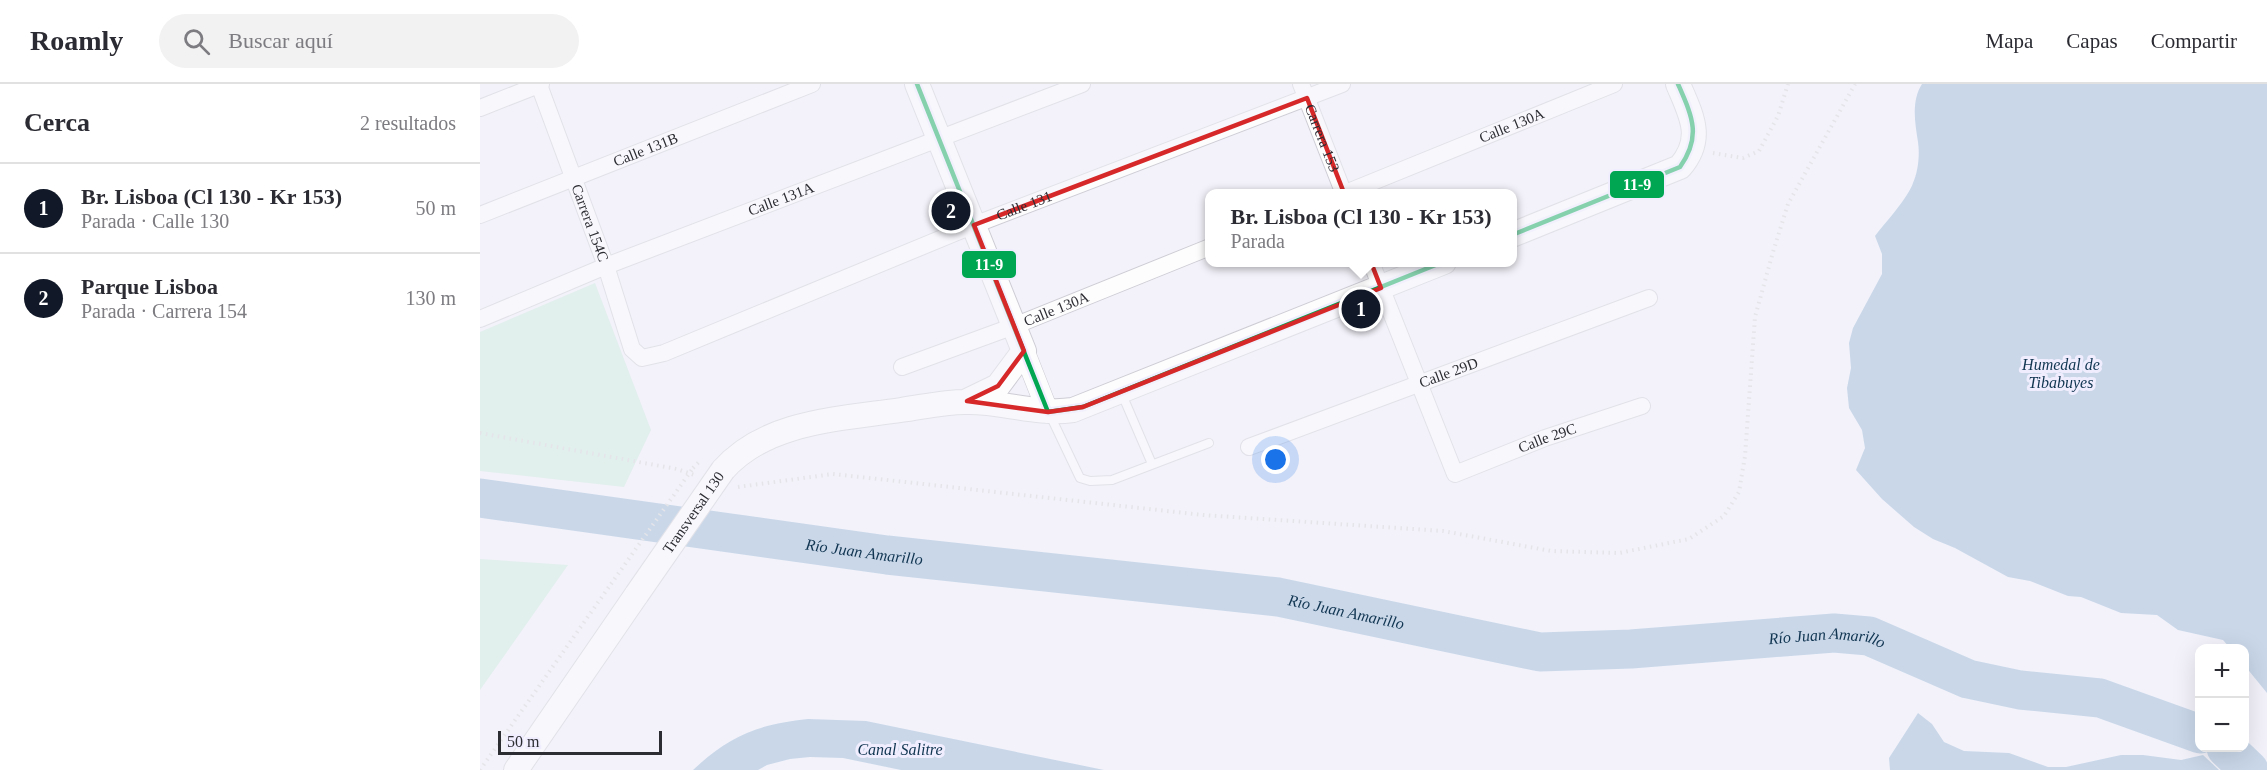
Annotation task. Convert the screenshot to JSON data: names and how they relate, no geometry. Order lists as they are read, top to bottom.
{
  "streets": {
    "main road": ["Transversal 130"],
    "street": [
      "Calle 130A",
      "Carrera 153",
      "Calle 131B",
      "Calle 131A",
      "Calle 131",
      "Carrera 154C",
      "Calle 29D",
      "Calle 29C"
    ]
  },
  "crossings": [
    ["Carrera 153", "Calle 131"],
    ["Calle 131B", "Carrera 154C"],
    ["Calle 131A", "Carrera 154C"],
    ["Calle 131", "Carrera 154C"],
    ["Calle 29D", "Calle 29C"]
  ],
  "water": ["Humedal de Tibabuyes", "Río Juan Amarillo", "Canal Salitre"],
  "lines": ["transit line 11-9"],
  "scale_bar": "50 m",
  "page": {
    "header": "Roamly",
    "search": "Buscar aquí",
    "nav": ["Mapa", "Capas", "Compartir"],
    "heading": ["Cerca", "2 resultados"],
    "list": [
      {
        "mark": "1",
        "name": "Br. Lisboa (Cl 130 - Kr 153)",
        "note": "Parada · Calle 130",
        "value": "50 m"
      },
      {
        "mark": "2",
        "name": "Parque Lisboa",
        "note": "Parada · Carrera 154",
        "value": "130 m"
      }
    ],
    "popup": ["Br. Lisboa (Cl 130 - Kr 153)", "Parada"],
    "pins": ["2", "1"],
    "map_buttons": ["+", "−"],
    "scale": "50 m"
  }
}
